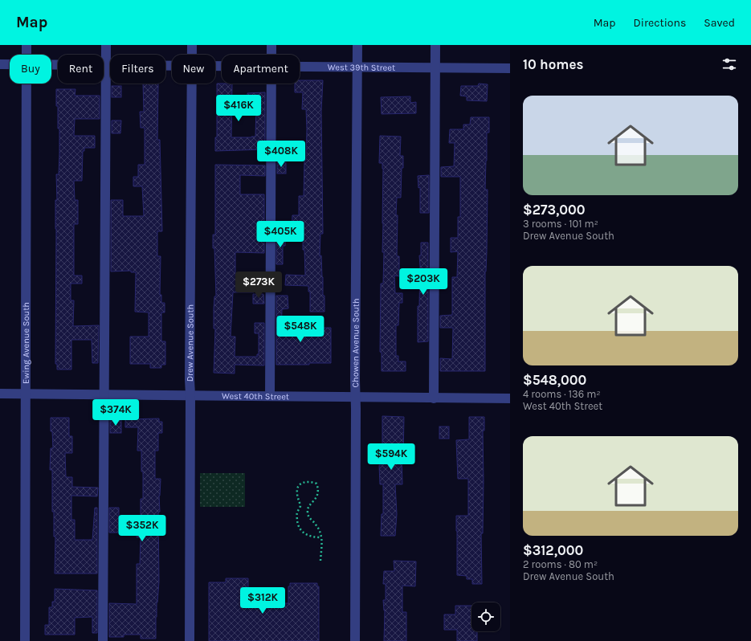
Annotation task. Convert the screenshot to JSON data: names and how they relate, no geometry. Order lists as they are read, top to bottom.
{
  "streets": {
    "street": [
      "West 39th Street",
      "Ewing Avenue South",
      "Drew Avenue South",
      "Chowen Avenue South",
      "West 40th Street"
    ]
  },
  "crossings": [
    ["West 39th Street", "Chowen Avenue South"],
    ["Ewing Avenue South", "West 40th Street"],
    ["Drew Avenue South", "West 40th Street"],
    ["Chowen Avenue South", "West 40th Street"]
  ],
  "page": {
    "header": "Map",
    "nav": ["Map", "Directions", "Saved"],
    "heading": "10 homes",
    "chip": [
      "Buy",
      "Rent",
      "Filters",
      "New",
      "Apartment"
    ],
    "list": [
      {
        "name": "$273,000",
        "note": "3 rooms · 101 m² · Drew Avenue South"
      },
      {
        "name": "$548,000",
        "note": "4 rooms · 136 m² · West 40th Street"
      },
      {
        "name": "$312,000",
        "note": "2 rooms · 80 m² · Drew Avenue South"
      }
    ],
    "price": [
      "$416K",
      "$408K",
      "$405K",
      "$203K",
      "$273K",
      "$548K",
      "$374K",
      "$594K",
      "$352K",
      "$312K"
    ]
  }
}
